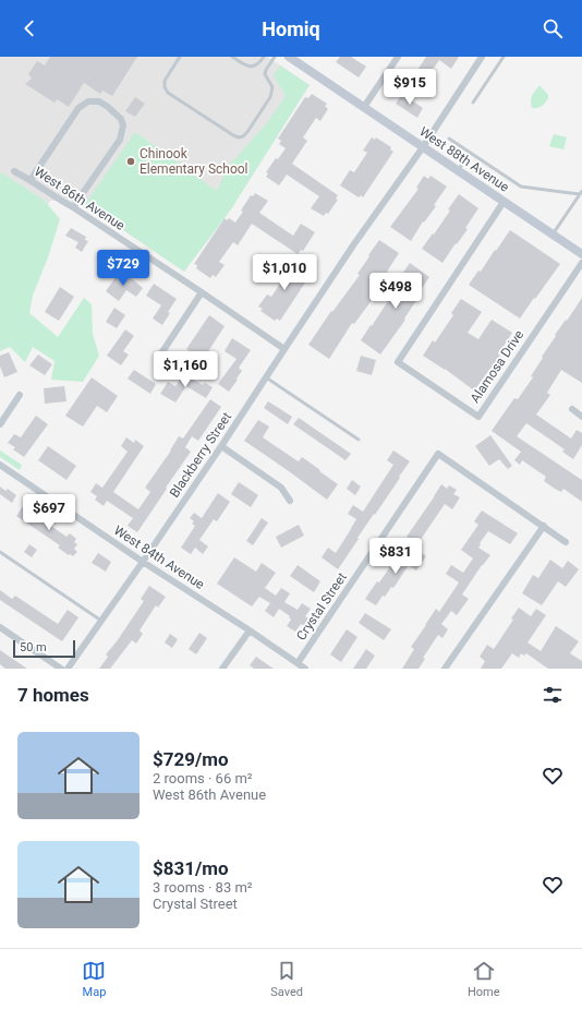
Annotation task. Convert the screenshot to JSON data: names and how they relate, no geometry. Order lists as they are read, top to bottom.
{
  "streets": {
    "street": [
      "West 88th Avenue",
      "West 86th Avenue",
      "Alamosa Drive",
      "Blackberry Street",
      "West 84th Avenue",
      "Crystal Street"
    ]
  },
  "crossings": [
    ["West 88th Avenue", "Alamosa Drive"],
    ["West 88th Avenue", "Blackberry Street"],
    ["West 86th Avenue", "Blackberry Street"],
    ["Blackberry Street", "West 84th Avenue"],
    ["West 84th Avenue", "Crystal Street"]
  ],
  "places": ["Chinook Elementary School"],
  "scale_bar": "50 m",
  "page": {
    "header": "Homiq",
    "price": [
      "$915",
      "$729",
      "$1,010",
      "$498",
      "$1,160",
      "$697",
      "$831"
    ],
    "scale": "50 m",
    "heading": "7 homes",
    "list": [
      {
        "name": "$729/mo",
        "note": "2 rooms · 66 m² · West 86th Avenue"
      },
      {
        "name": "$831/mo",
        "note": "3 rooms · 83 m² · Crystal Street"
      }
    ],
    "tabs": ["Map", "Saved", "Home"]
  }
}
